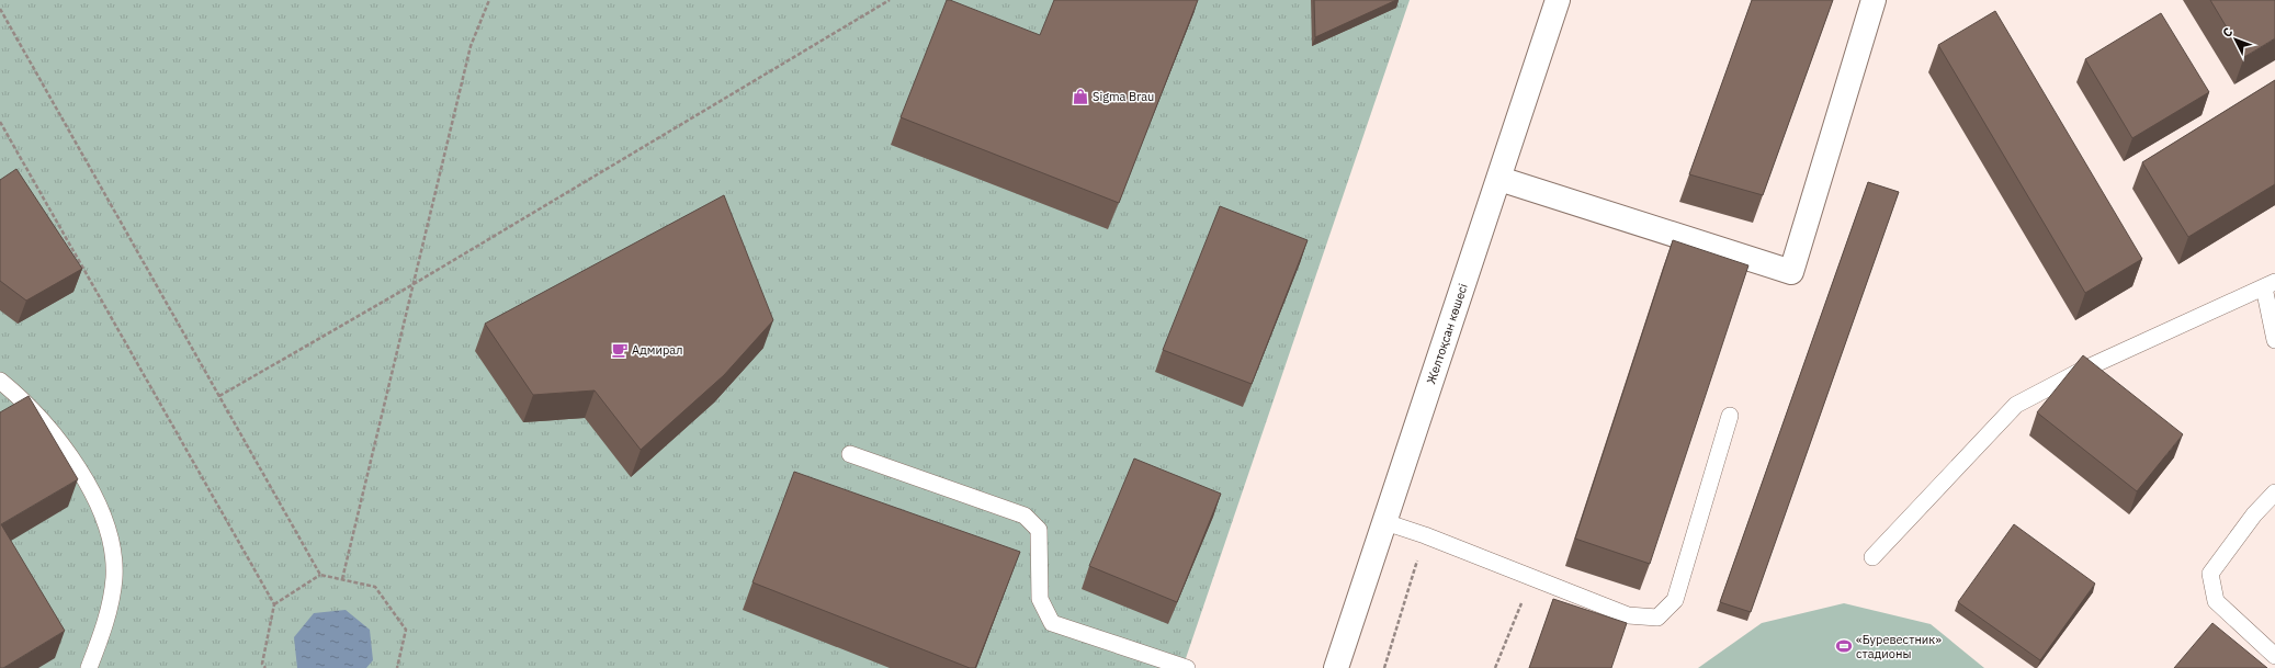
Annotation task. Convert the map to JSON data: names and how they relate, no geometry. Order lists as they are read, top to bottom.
{
  "streets": {
    "main road": ["Желтоқсан көшесі"]
  },
  "places": {
    "shop": ["Sigma Brau"],
    "cafe": ["Адмирал"],
    "sports": ["«Буревестник» стадионы"]
  },
  "north": "top left"
}
